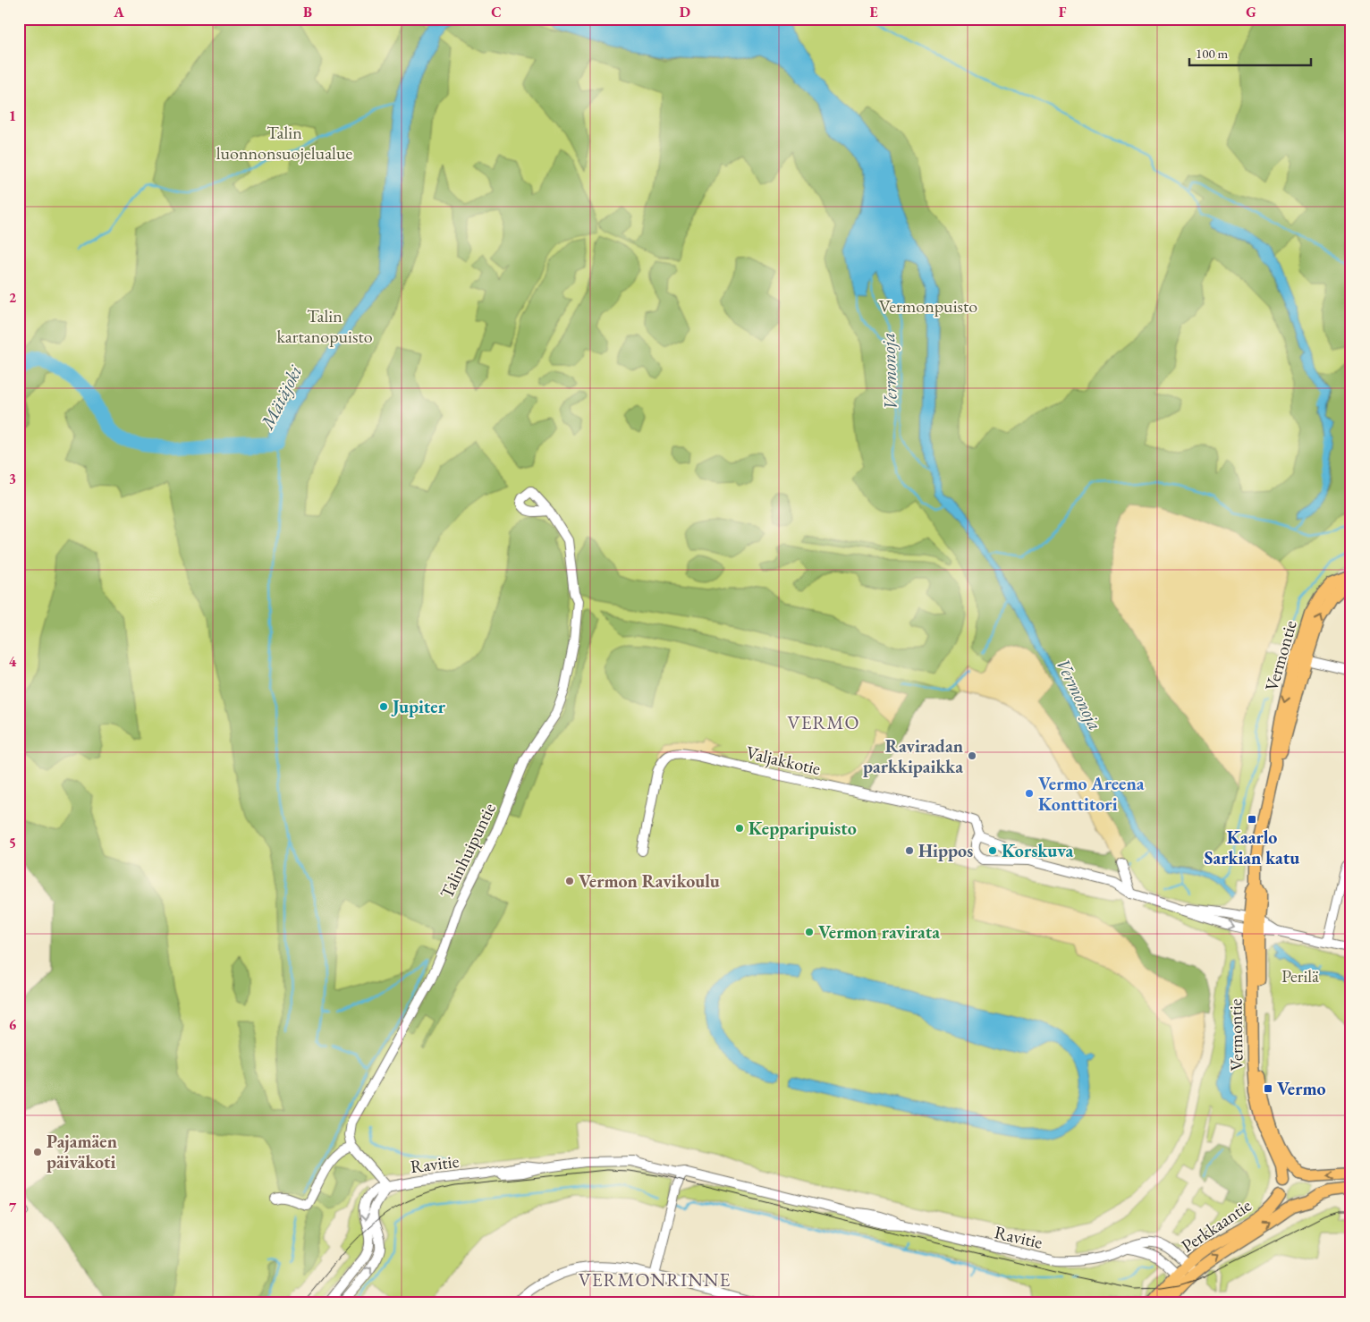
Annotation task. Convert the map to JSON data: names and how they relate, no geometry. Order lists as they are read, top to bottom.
{
  "streets": {
    "main road": ["Vermontie", "Perkkaantie"],
    "street": ["Valjakkotie", "Talinhuipuntie", "Ravitie"]
  },
  "crossings": [
    ["Vermontie", "Perkkaantie"],
    ["Ravitie", "Perkkaantie"]
  ],
  "districts": ["VERMO", "VERMONRINNE"],
  "water": ["Vermonoja", "Mätäjoki"],
  "parks": [
    "Talin luonnonsuojelualue",
    "Vermonpuisto",
    "Talin kartanopuisto",
    "Perilä"
  ],
  "places": {
    "other": [
      "Jupiter",
      "Raviradan parkkipaikka",
      "Vermo Areena Konttitori",
      "Kepparipuisto",
      "Hippos",
      "Korskuva",
      "Vermon Ravikoulu",
      "Vermon ravirata",
      "Pajamäen päiväkoti"
    ],
    "transit": ["Kaarlo Sarkian katu", "Vermo"]
  },
  "scale_bar": "100 m",
  "grid": {
    "columns": [
      "A",
      "B",
      "C",
      "D",
      "E",
      "F",
      "G"
    ],
    "rows": [
      "1",
      "2",
      "3",
      "4",
      "5",
      "6",
      "7"
    ]
  }
}
